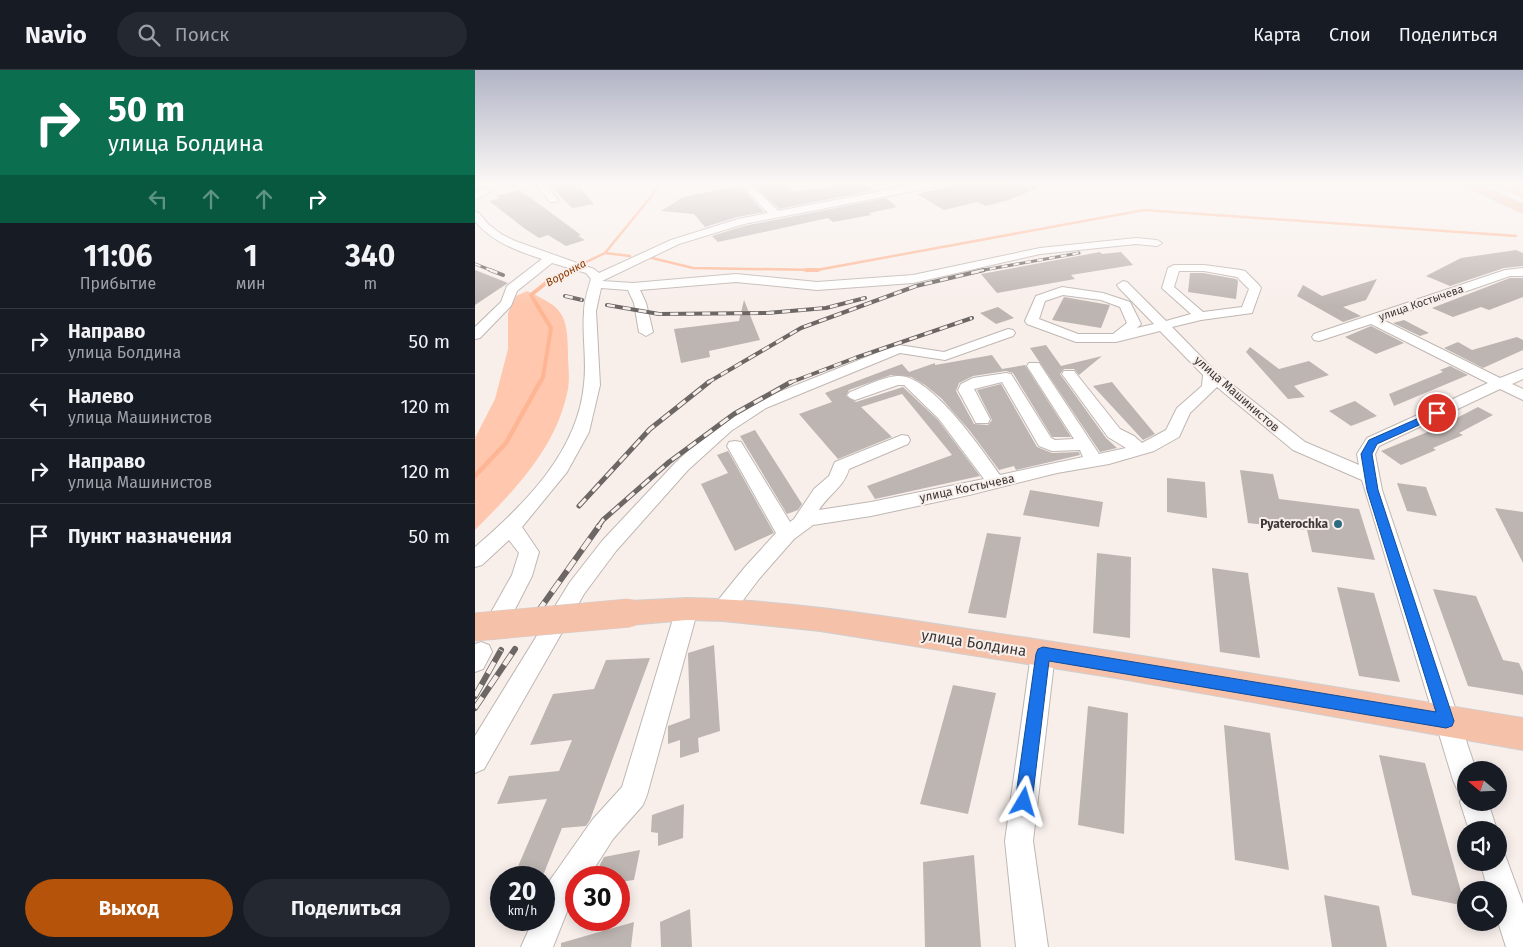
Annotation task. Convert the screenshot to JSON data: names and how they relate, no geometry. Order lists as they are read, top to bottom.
{
  "streets": {
    "main road": ["улица Болдина"],
    "street": ["улица Костычева", "улица Машинистов"]
  },
  "crossings": [
    ["улица Костычева", "улица Машинистов"],
    ["улица Костычева", "улица Болдина"]
  ],
  "water": ["Воронка"],
  "places": ["Pyaterochka"],
  "north": "left",
  "page": {
    "header": "Navio",
    "search": "Поиск",
    "nav": ["Карта", "Слои", "Поделиться"],
    "turn": ["50 m", "улица Болдина"],
    "eta": [
      "11:06",
      "Прибытие",
      "1",
      "мин",
      "340",
      "m"
    ],
    "list": [
      {
        "name": "Направо",
        "note": "улица Болдина",
        "value": "50 m"
      },
      {
        "name": "Налево",
        "note": "улица Машинистов",
        "value": "120 m"
      },
      {
        "name": "Направо",
        "note": "улица Машинистов",
        "value": "120 m"
      },
      {
        "name": "Пункт назначения",
        "value": "50 m"
      }
    ],
    "speed": "20 km/h",
    "limit": "30",
    "buttons": ["Выход", "Поделиться"]
  }
}
